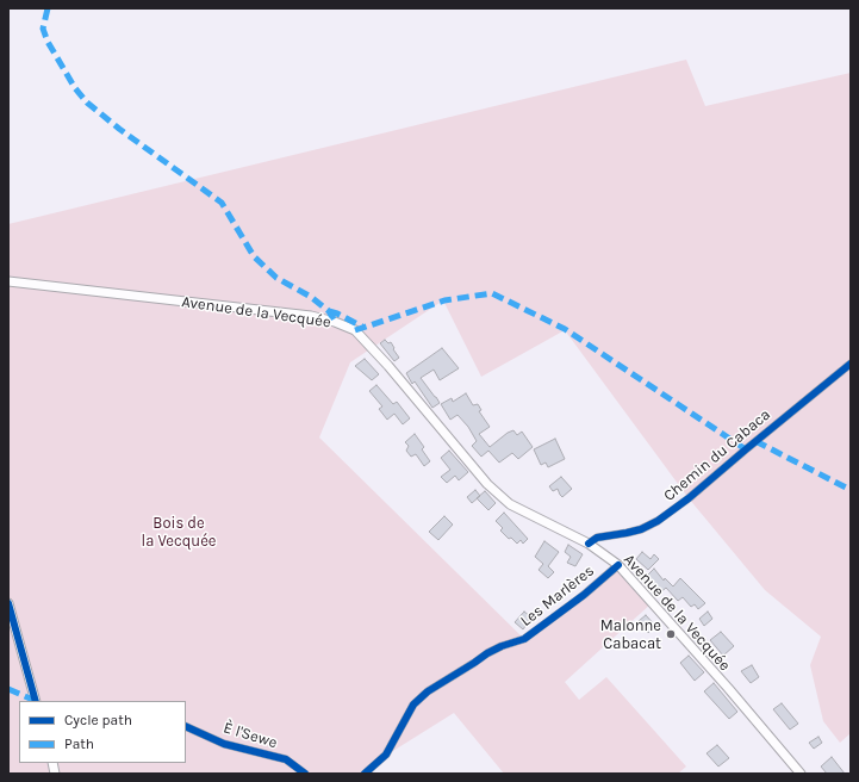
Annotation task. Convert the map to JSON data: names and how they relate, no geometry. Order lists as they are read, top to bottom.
{
  "streets": {
    "main road": ["Avenue de la Vecquée"],
    "street": ["Chemin du Cabaca", "Les Marlères", "È l'Sewe"]
  },
  "crossings": [
    ["Avenue de la Vecquée", "Chemin du Cabaca"],
    ["Avenue de la Vecquée", "Les Marlères"]
  ],
  "parks": ["Bois de la Vecquée"],
  "places": ["Malonne Cabacat"],
  "legend": ["Cycle path", "Path"]
}
